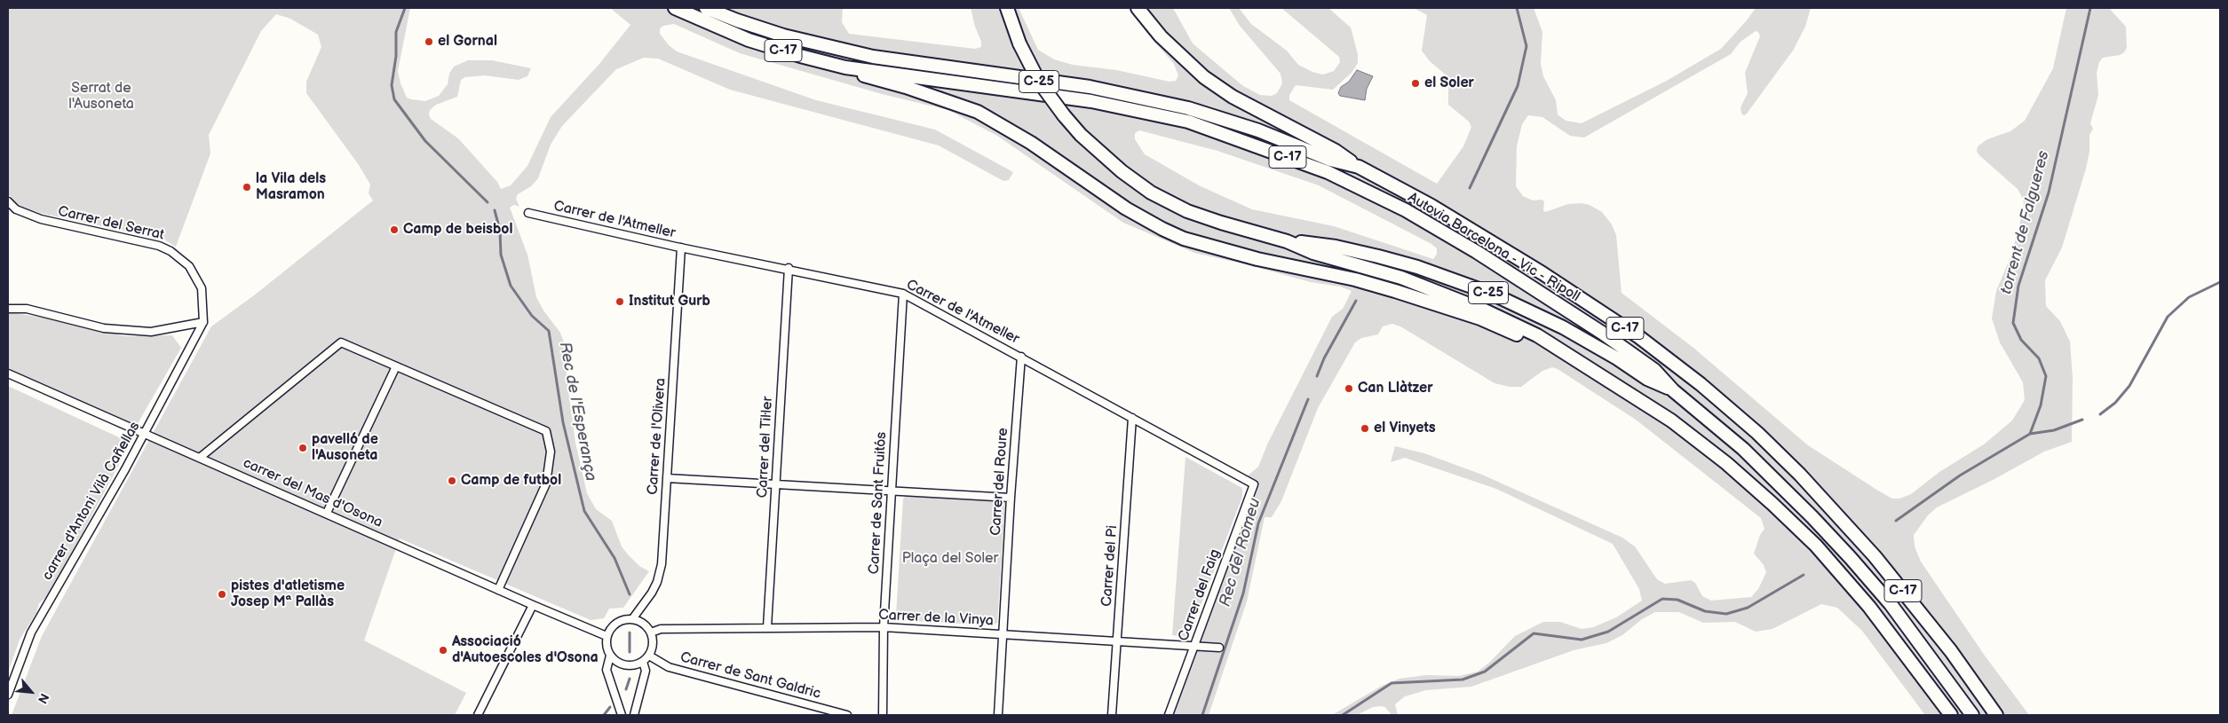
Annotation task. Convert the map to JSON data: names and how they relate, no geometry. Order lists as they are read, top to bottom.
{
  "streets": {
    "highway": ["C-17", "C-25", "Autovia Barcelona - Vic - Ripoll"],
    "street": [
      "Carrer de l'Atmeller",
      "Carrer del Serrat",
      "Carrer de l'Olivera",
      "Carrer del Til·ler",
      "Carrer del Roure",
      "carrer del Mas d'Osona",
      "carrer d'Antoni Vilà Cañellas",
      "Carrer de Sant Fruitós",
      "Carrer del Pi",
      "Carrer del Faig",
      "Carrer de la Vinya",
      "Carrer de Sant Galdric"
    ]
  },
  "crossings": [
    ["C-25", "Autovia Barcelona - Vic - Ripoll"],
    ["Carrer de l'Atmeller", "Carrer de l'Olivera"],
    ["Carrer de l'Atmeller", "Carrer del Til·ler"],
    ["Carrer de l'Atmeller", "Carrer del Roure"],
    ["Carrer de l'Atmeller", "Carrer de Sant Fruitós"],
    ["Carrer de l'Atmeller", "Carrer del Pi"],
    ["Carrer de l'Atmeller", "Carrer del Faig"],
    ["Carrer del Serrat", "carrer d'Antoni Vilà Cañellas"],
    ["Carrer de l'Olivera", "carrer del Mas d'Osona"],
    ["Carrer de l'Olivera", "Carrer de la Vinya"],
    ["Carrer de l'Olivera", "Carrer de Sant Galdric"],
    ["Carrer del Til·ler", "Carrer de la Vinya"],
    ["Carrer del Roure", "Carrer de la Vinya"],
    ["carrer del Mas d'Osona", "carrer d'Antoni Vilà Cañellas"],
    ["carrer del Mas d'Osona", "Carrer de la Vinya"],
    ["carrer del Mas d'Osona", "Carrer de Sant Galdric"],
    ["Carrer de Sant Fruitós", "Carrer de la Vinya"],
    ["Carrer del Pi", "Carrer de la Vinya"],
    ["Carrer del Faig", "Carrer de la Vinya"],
    ["Carrer de la Vinya", "Carrer de Sant Galdric"]
  ],
  "water": ["torrent de Falgueres", "Rec de l'Esperança", "Rec del Romeu"],
  "parks": ["Serrat de l'Ausoneta", "Plaça del Soler"],
  "places": [
    "el Gornal",
    "el Soler",
    "la Vila dels Masramon",
    "Camp de beisbol",
    "Institut Gurb",
    "Can Llàtzer",
    "el Vinyets",
    "pavelló de l'Ausoneta",
    "Camp de futbol",
    "pistes d'atletisme Josep Mª Pallàs",
    "Associació d'Autoescoles d'Osona"
  ],
  "north": "bottom right"
}
